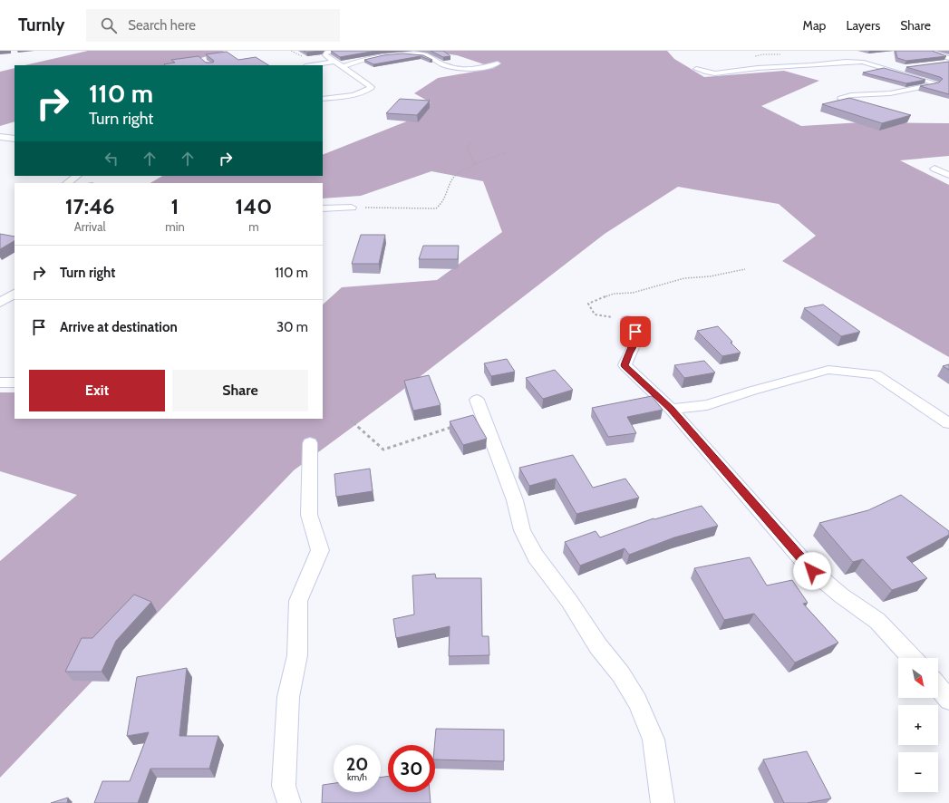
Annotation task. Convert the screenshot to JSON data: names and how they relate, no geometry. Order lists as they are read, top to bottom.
{
  "north": "bottom right",
  "page": {
    "header": "Turnly",
    "search": "Search here",
    "nav": ["Map", "Layers", "Share"],
    "turn": ["110 m", "Turn right"],
    "eta": [
      "17:46",
      "Arrival",
      "1",
      "min",
      "140",
      "m"
    ],
    "list": [
      {
        "name": "Turn right",
        "value": "110 m"
      },
      {
        "name": "Arrive at destination",
        "value": "30 m"
      }
    ],
    "buttons": ["Exit", "Share"],
    "map_buttons": ["+", "−"],
    "speed": "20 km/h",
    "limit": "30"
  }
}
